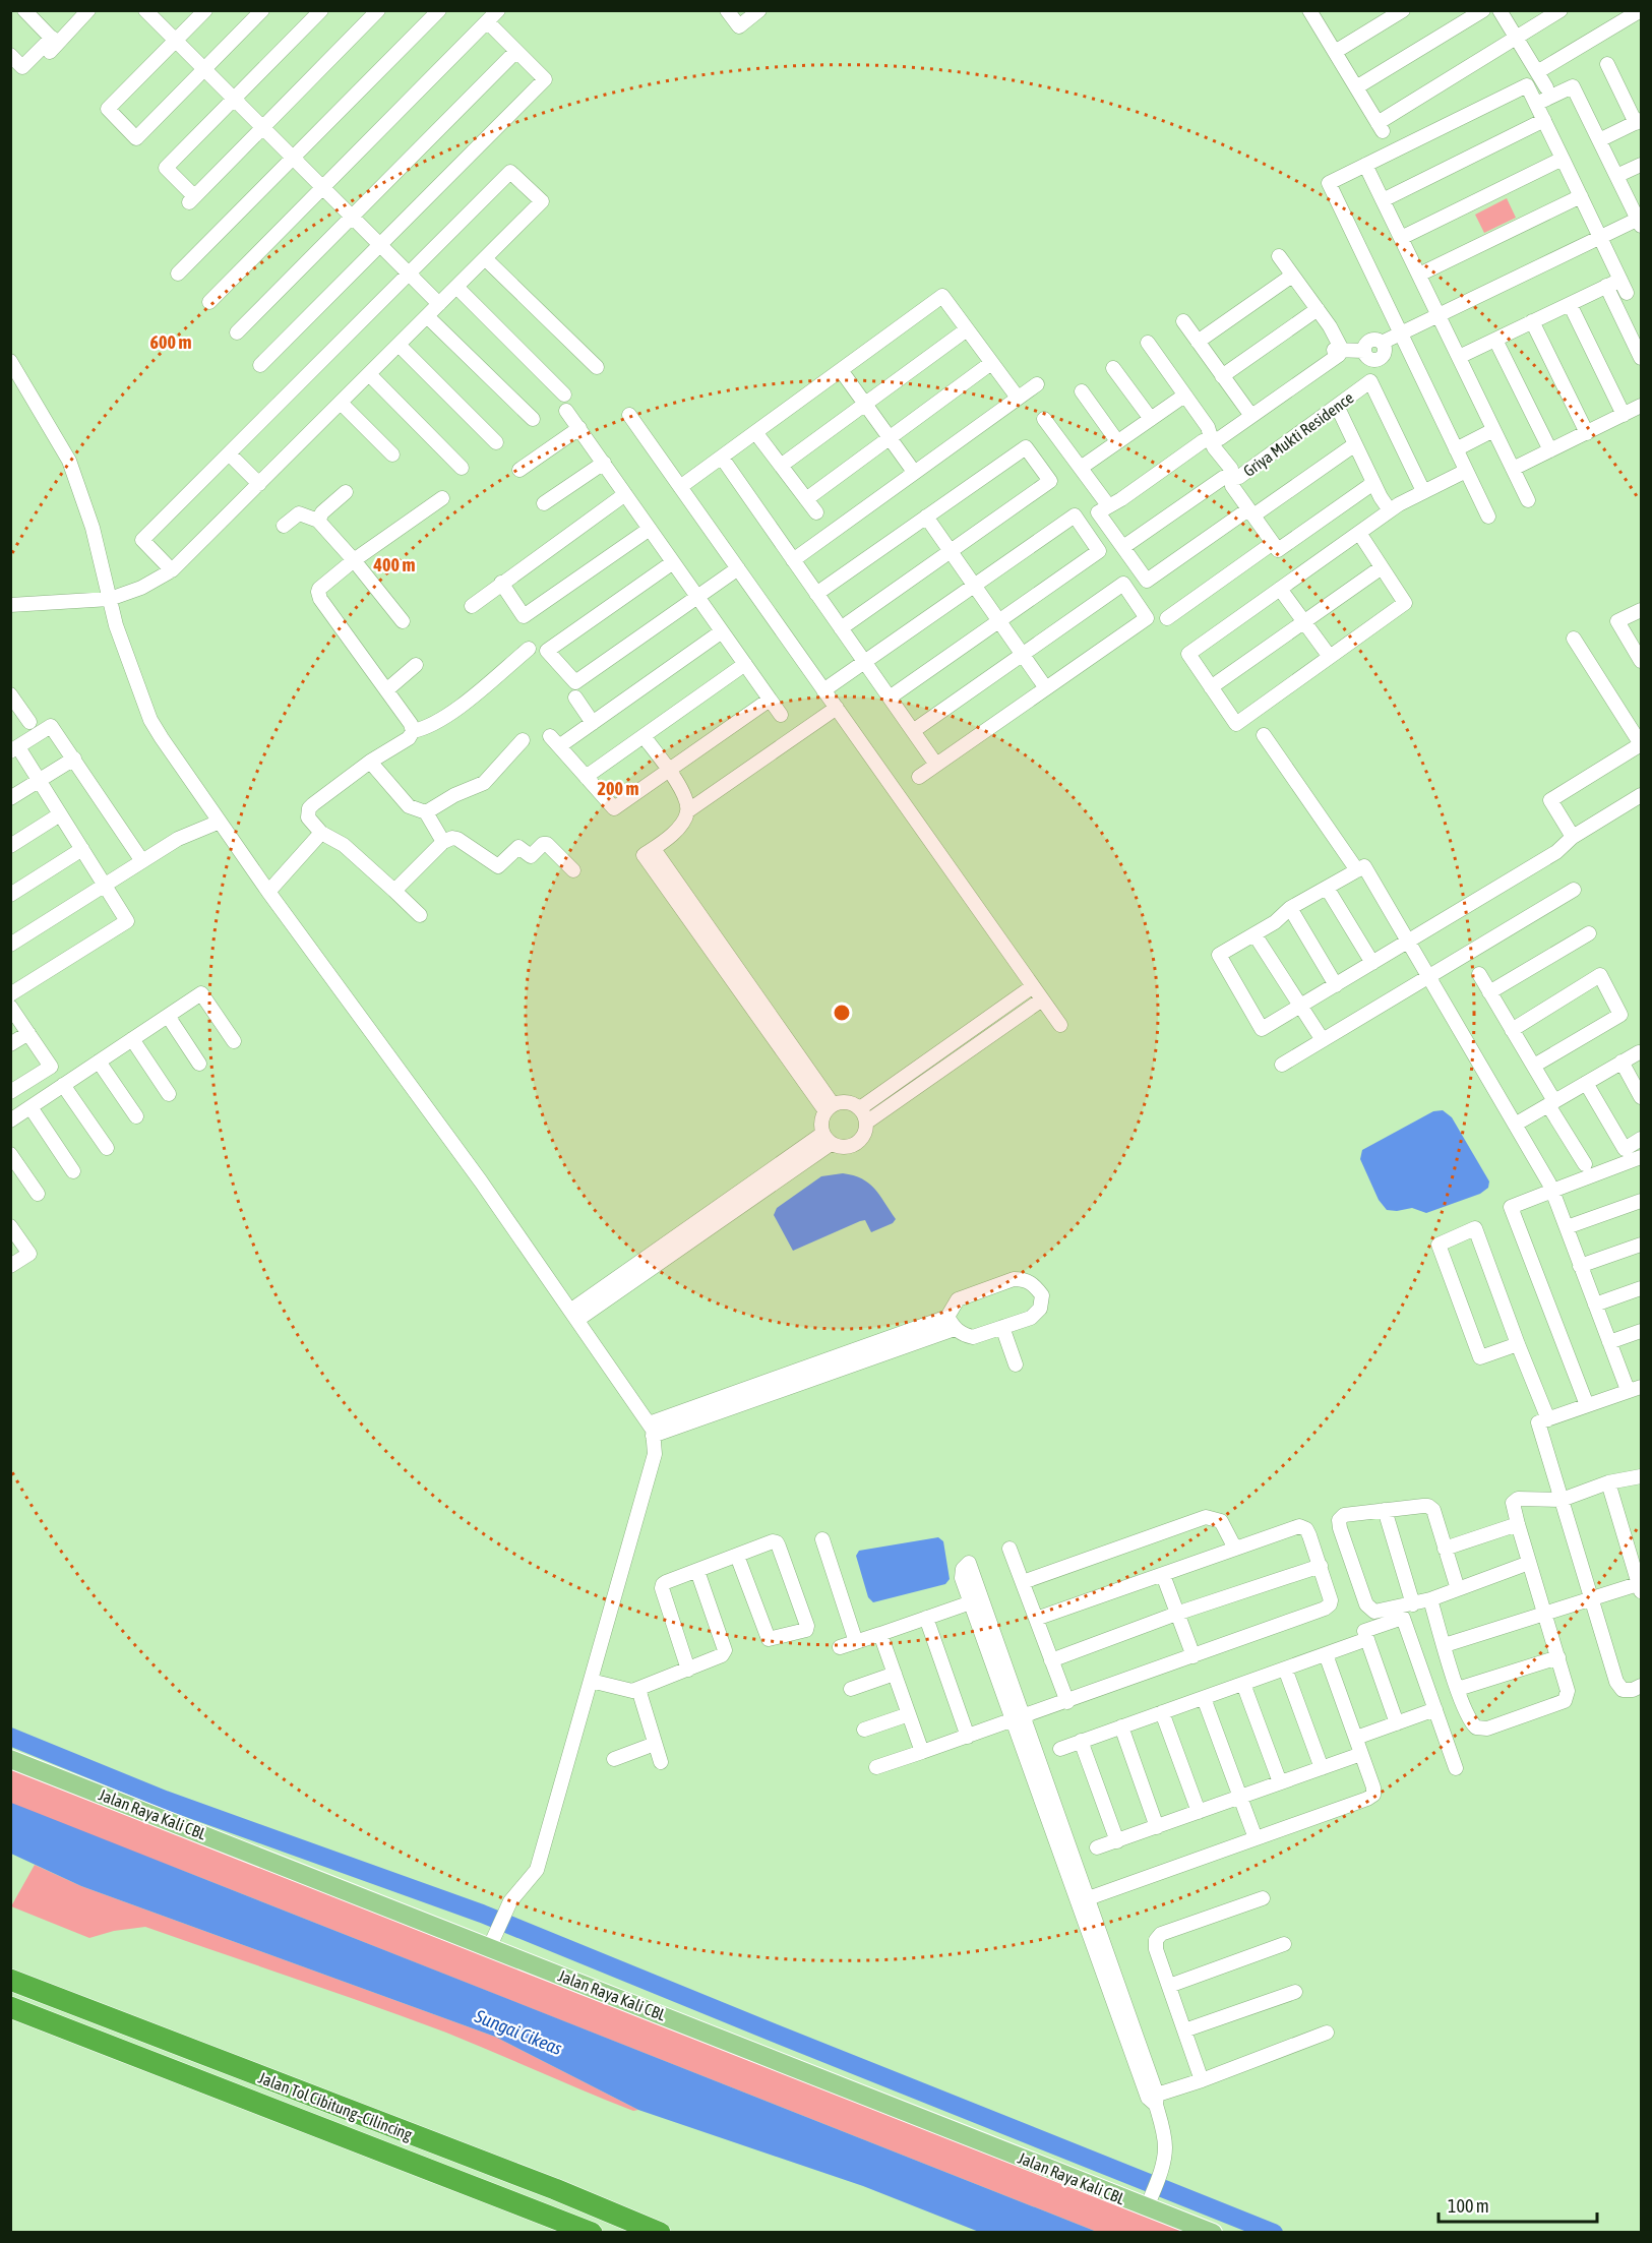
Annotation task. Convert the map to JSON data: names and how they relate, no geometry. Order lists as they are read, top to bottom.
{
  "streets": {
    "highway": ["Jalan Tol Cibitung–Cilincing"],
    "main road": ["Jalan Raya Kali CBL"],
    "street": ["Griya Mukti Residence"]
  },
  "water": ["Sungai Cikeas"],
  "scale_bar": "100 m",
  "rings": ["600 m", "400 m", "200 m"]
}
